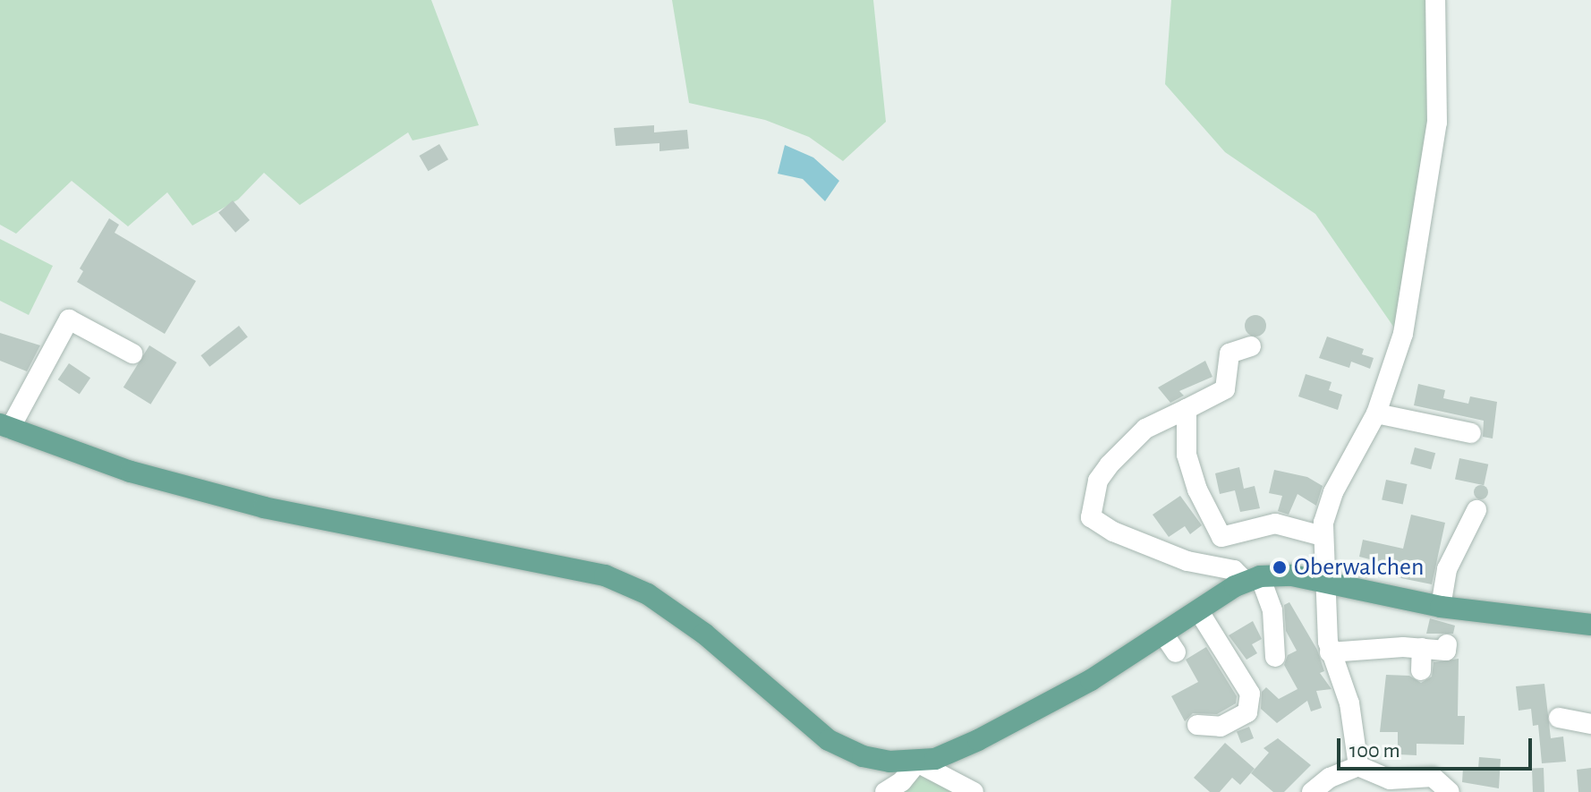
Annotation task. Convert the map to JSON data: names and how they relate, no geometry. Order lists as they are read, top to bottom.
{
  "places": ["Oberwalchen"],
  "scale_bar": "100 m"
}
